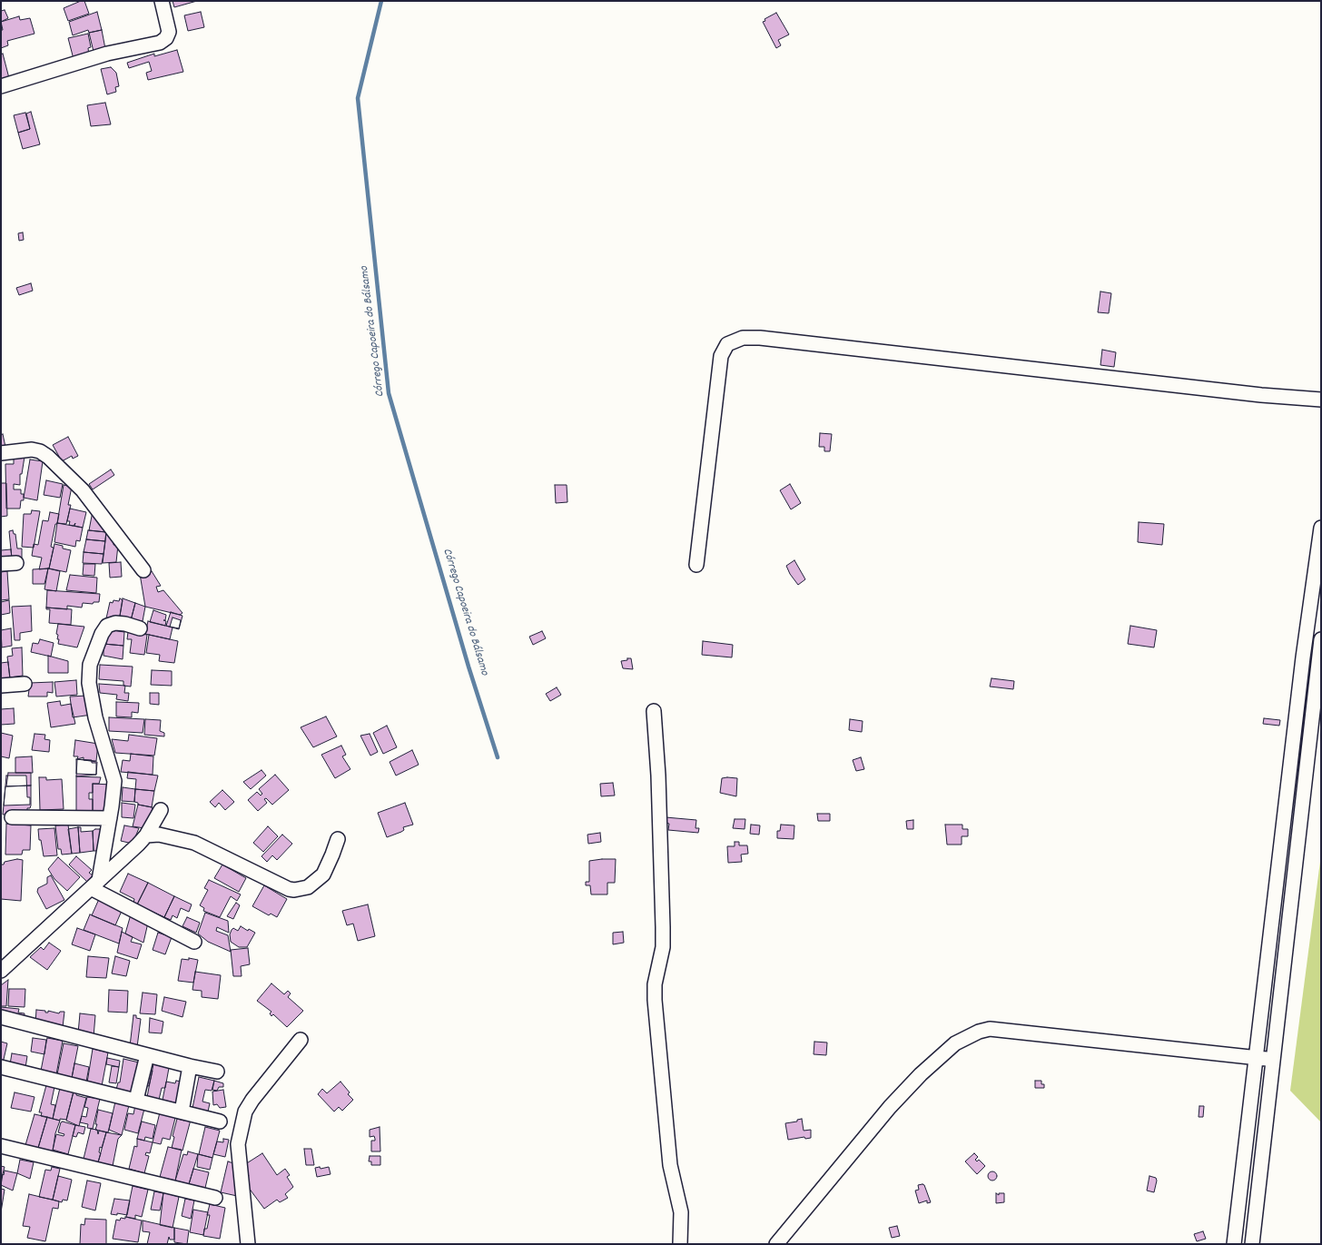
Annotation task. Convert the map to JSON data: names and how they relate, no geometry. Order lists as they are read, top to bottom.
{
  "water": ["Córrego Capoeira do Bálsamo"]
}
